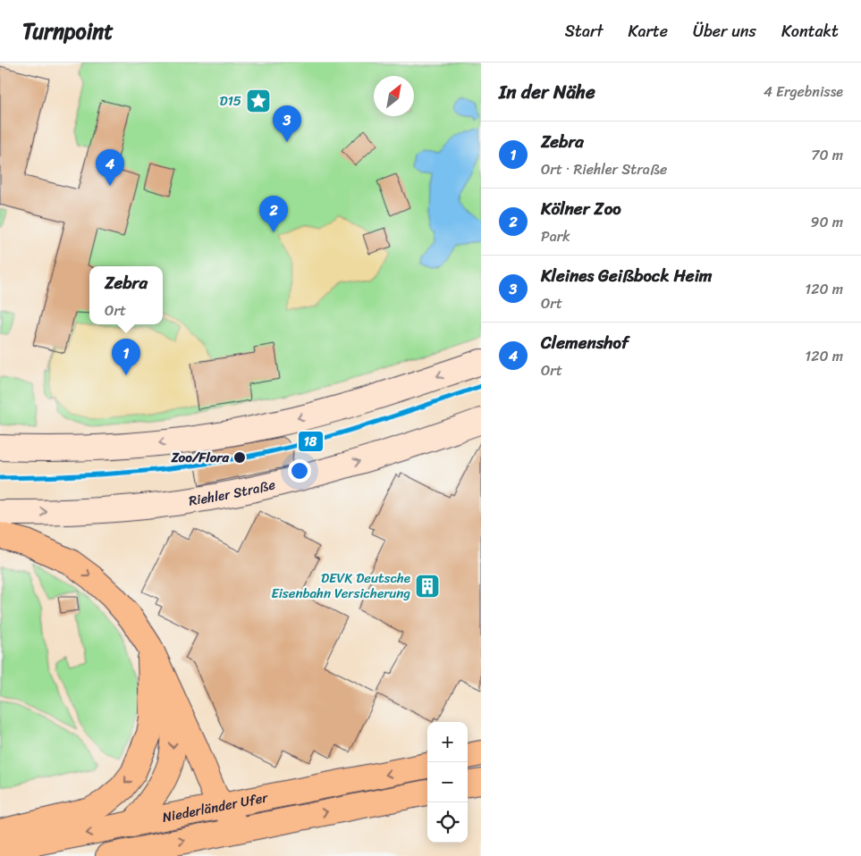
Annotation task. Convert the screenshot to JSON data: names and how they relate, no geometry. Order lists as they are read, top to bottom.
{
  "streets": {
    "main road": ["Riehler Straße", "Niederländer Ufer"]
  },
  "places": {
    "place": ["D15"],
    "other": ["Zoo/Flora"],
    "building": ["DEVK Deutsche Eisenbahn Versicherung"]
  },
  "lines": ["transit line 18"],
  "north": "top right",
  "page": {
    "header": "Turnpoint",
    "nav": [
      "Start",
      "Karte",
      "Über uns",
      "Kontakt"
    ],
    "heading": ["In der Nähe", "4 Ergebnisse"],
    "pins": [
      "3",
      "4",
      "2",
      "1"
    ],
    "list": [
      {
        "mark": "1",
        "name": "Zebra",
        "note": "Ort · Riehler Straße",
        "value": "70 m"
      },
      {
        "mark": "2",
        "name": "Kölner Zoo",
        "note": "Park",
        "value": "90 m"
      },
      {
        "mark": "3",
        "name": "Kleines Geißbock Heim",
        "note": "Ort",
        "value": "120 m"
      },
      {
        "mark": "4",
        "name": "Clemenshof",
        "note": "Ort",
        "value": "120 m"
      }
    ],
    "popup": ["Zebra", "Ort"],
    "map_buttons": ["+", "−"]
  }
}
